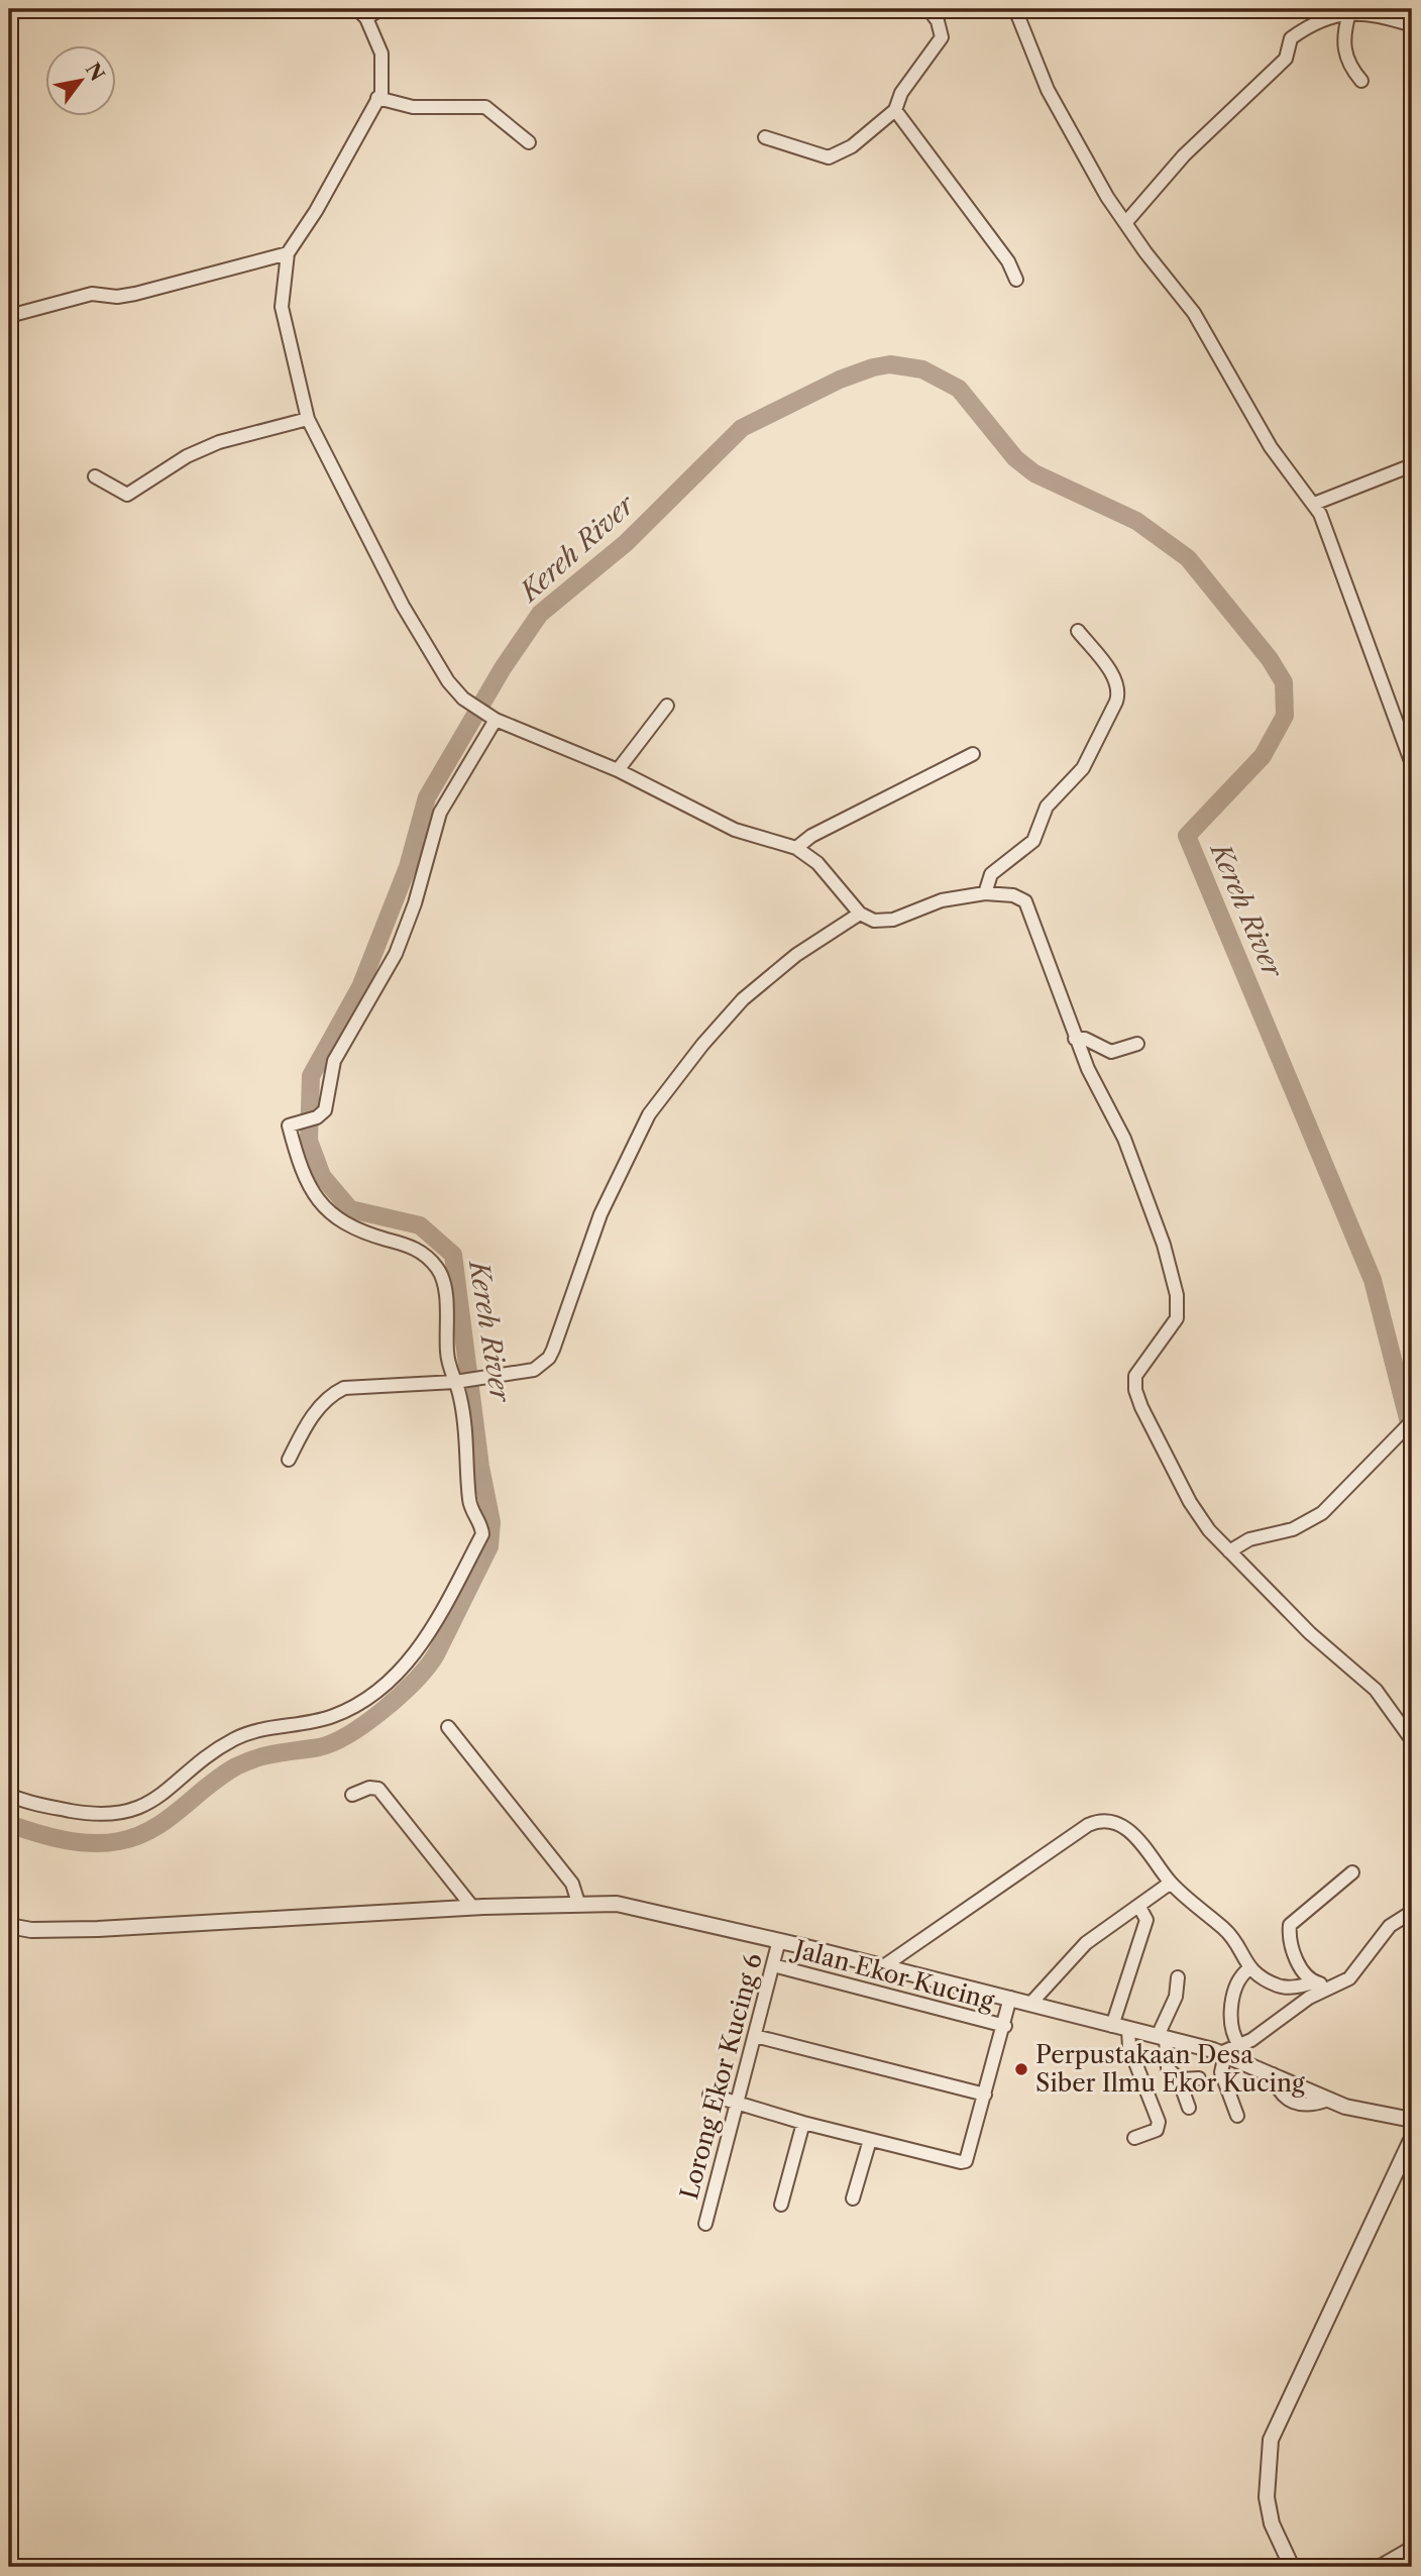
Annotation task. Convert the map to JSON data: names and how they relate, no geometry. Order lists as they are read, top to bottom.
{
  "streets": {
    "street": ["Jalan Ekor Kucing", "Lorong Ekor Kucing 6"]
  },
  "crossings": [
    ["Jalan Ekor Kucing", "Lorong Ekor Kucing 6"]
  ],
  "water": ["Kereh River"],
  "places": ["Perpustakaan Desa Siber Ilmu Ekor Kucing"],
  "north": "top right"
}
